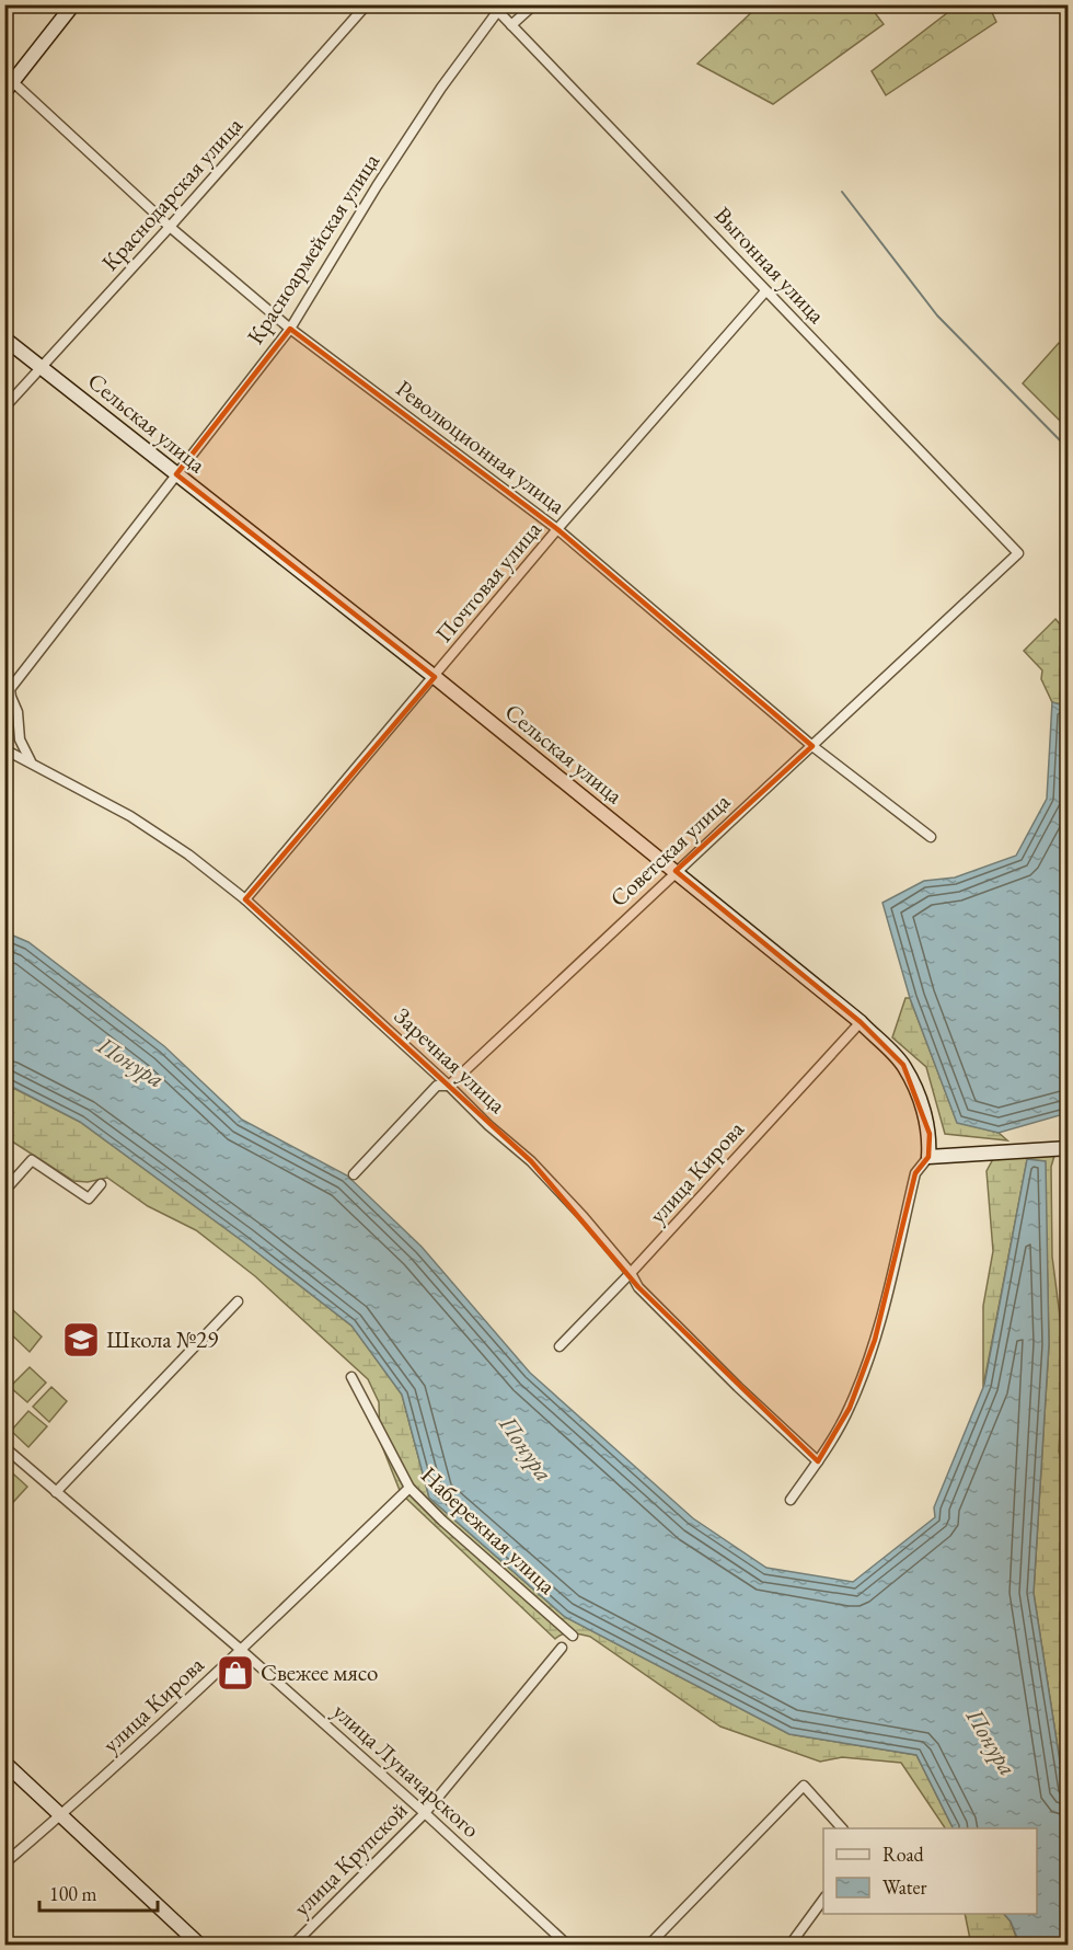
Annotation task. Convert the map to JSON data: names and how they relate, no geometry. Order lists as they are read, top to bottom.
{
  "streets": {
    "street": [
      "Краснодарская улица",
      "Красноармейская улица",
      "Выгонная улица",
      "Сельская улица",
      "Революционная улица",
      "Почтовая улица",
      "Советская улица",
      "Заречная улица",
      "улица Кирова",
      "Набережная улица",
      "улица Луначарского",
      "улица Крупской"
    ]
  },
  "crossings": [
    ["Краснодарская улица", "Сельская улица"],
    ["Краснодарская улица", "Революционная улица"],
    ["Красноармейская улица", "Выгонная улица"],
    ["Красноармейская улица", "Сельская улица"],
    ["Красноармейская улица", "Революционная улица"],
    ["Красноармейская улица", "Заречная улица"],
    ["Выгонная улица", "Почтовая улица"],
    ["Выгонная улица", "Советская улица"],
    ["Сельская улица", "Почтовая улица"],
    ["Сельская улица", "Советская улица"],
    ["Сельская улица", "улица Кирова"],
    ["Революционная улица", "Почтовая улица"],
    ["Революционная улица", "Советская улица"],
    ["Почтовая улица", "Заречная улица"],
    ["Советская улица", "Заречная улица"],
    ["Заречная улица", "улица Кирова"],
    ["улица Кирова", "Набережная улица"],
    ["улица Кирова", "улица Луначарского"],
    ["улица Луначарского", "улица Крупской"]
  ],
  "water": ["Понура"],
  "places": {
    "school or university": ["Школа №29"],
    "shop": ["Свежее мясо"]
  },
  "legend": ["Road", "Water"],
  "scale_bar": "100 m"
}
